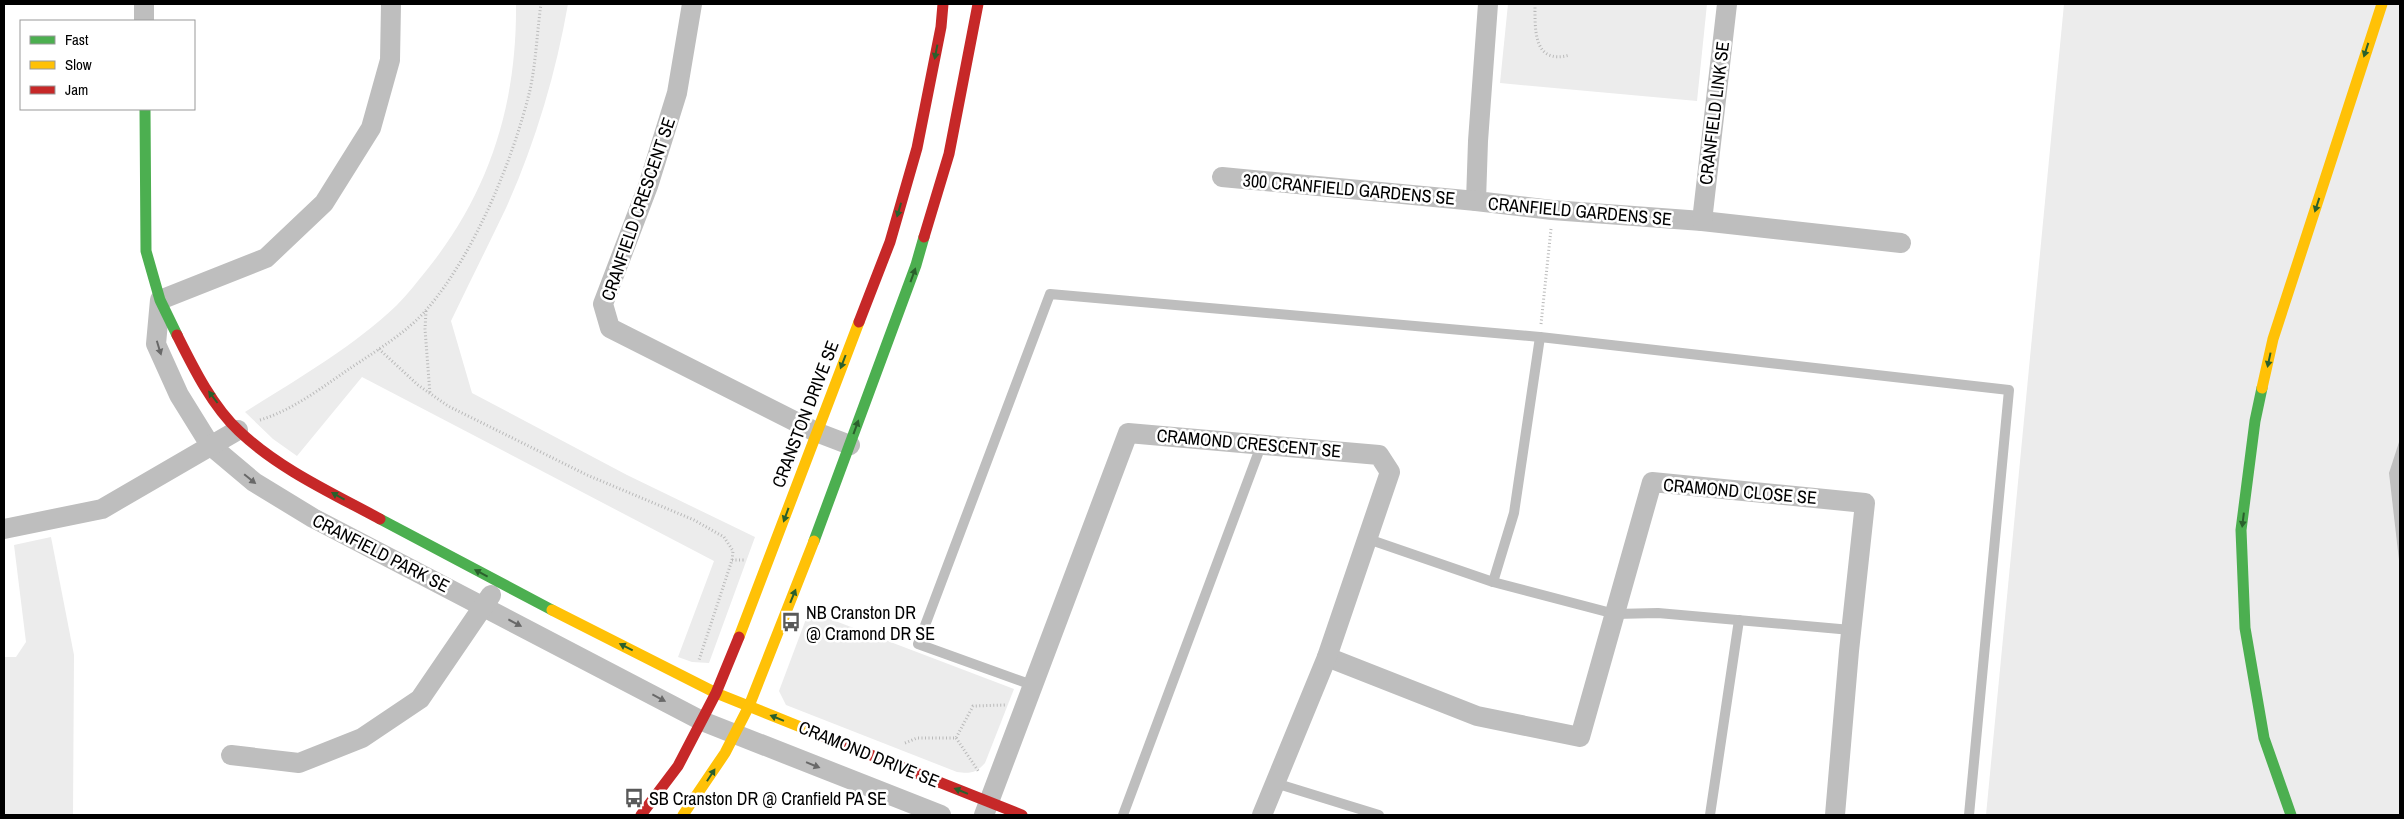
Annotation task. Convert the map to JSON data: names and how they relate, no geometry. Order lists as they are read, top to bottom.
{
  "streets": {
    "main road": ["CRANSTON DRIVE SE", "CRANFIELD PARK SE", "CRAMOND DRIVE SE"],
    "street": [
      "CRANFIELD LINK SE",
      "300 CRANFIELD GARDENS SE",
      "CRANFIELD CRESCENT SE",
      "CRANFIELD GARDENS SE",
      "CRAMOND CRESCENT SE",
      "CRAMOND CLOSE SE"
    ]
  },
  "crossings": [
    ["CRANFIELD LINK SE", "CRANFIELD GARDENS SE"],
    ["300 CRANFIELD GARDENS SE", "CRANFIELD GARDENS SE"],
    ["CRANFIELD CRESCENT SE", "CRANSTON DRIVE SE"],
    ["CRANSTON DRIVE SE", "CRANFIELD PARK SE"],
    ["CRANSTON DRIVE SE", "CRAMOND DRIVE SE"],
    ["CRAMOND CRESCENT SE", "CRAMOND CLOSE SE"],
    ["CRAMOND CRESCENT SE", "CRAMOND DRIVE SE"],
    ["CRANFIELD PARK SE", "CRAMOND DRIVE SE"]
  ],
  "places": {
    "bus stop": ["NB Cranston DR @ Cramond DR SE", "SB Cranston DR @ Cranfield PA SE"]
  },
  "legend": ["Fast", "Slow", "Jam"]
}
